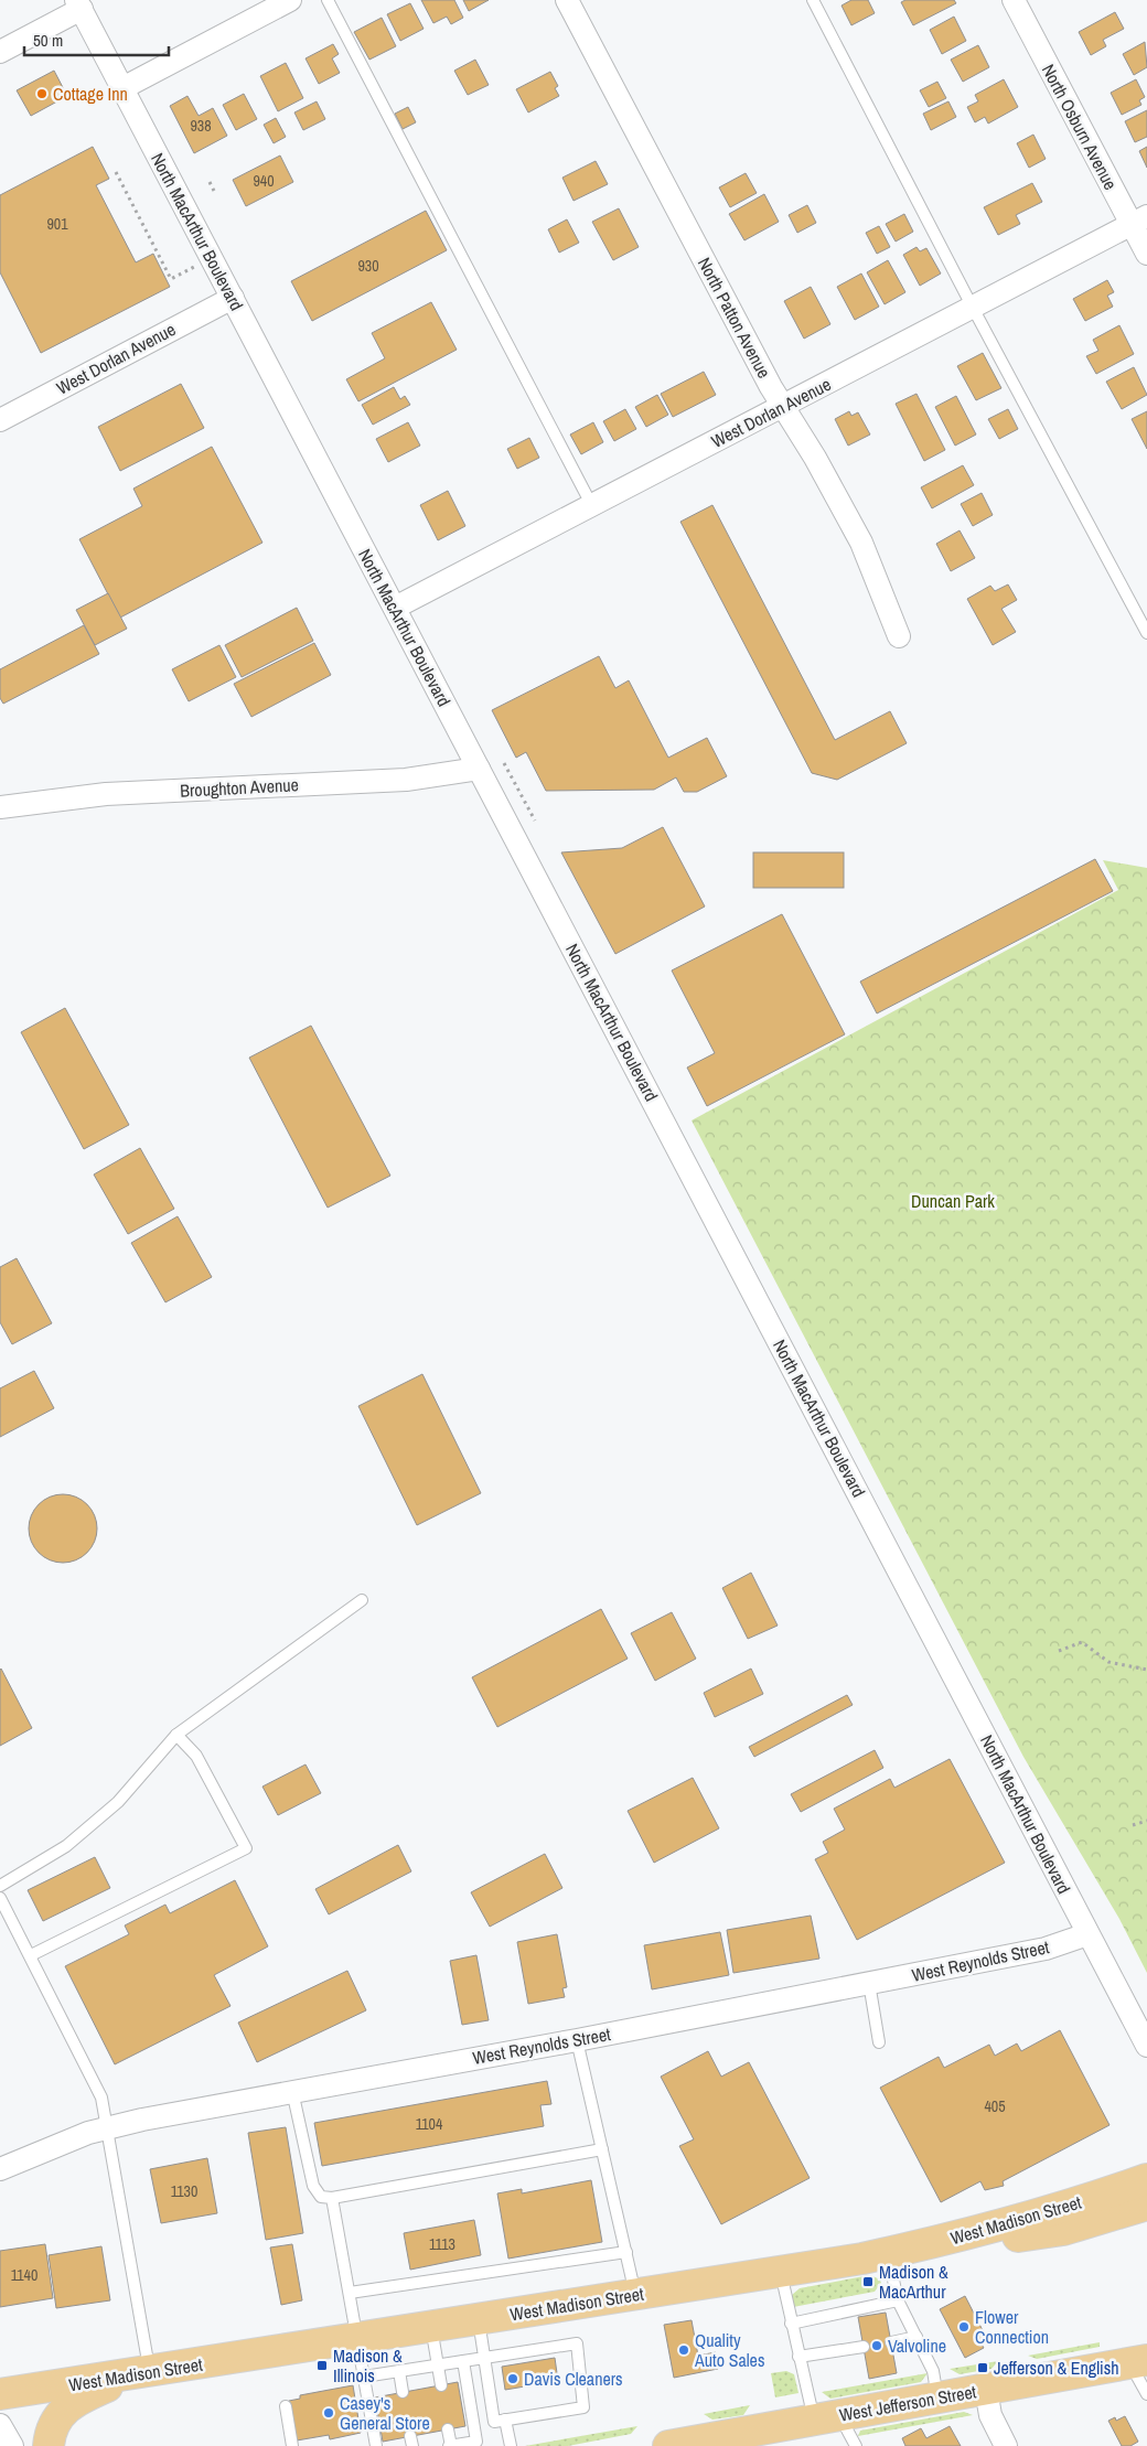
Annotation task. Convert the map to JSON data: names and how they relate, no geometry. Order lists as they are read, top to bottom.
{
  "streets": {
    "main road": ["West Madison Street", "West Jefferson Street"],
    "street": [
      "North Osburn Avenue",
      "North MacArthur Boulevard",
      "North Patton Avenue",
      "West Dorlan Avenue",
      "Broughton Avenue",
      "West Reynolds Street"
    ]
  },
  "crossings": [
    ["North Osburn Avenue", "West Dorlan Avenue"],
    ["North MacArthur Boulevard", "West Dorlan Avenue"],
    ["North MacArthur Boulevard", "Broughton Avenue"],
    ["North MacArthur Boulevard", "West Reynolds Street"],
    ["North Patton Avenue", "West Dorlan Avenue"]
  ],
  "parks": ["Duncan Park"],
  "places": {
    "other": [
      "Cottage Inn",
      "Flower Connection",
      "Valvoline",
      "Quality Auto Sales",
      "Davis Cleaners",
      "Casey's General Store"
    ],
    "transit": ["Madison & MacArthur", "Madison & Illinois", "Jefferson & English"]
  },
  "house_numbers": [
    "938",
    "940",
    "901",
    "930",
    "405",
    "1104",
    "1130",
    "1113",
    "1140"
  ],
  "scale_bar": "50 m"
}
